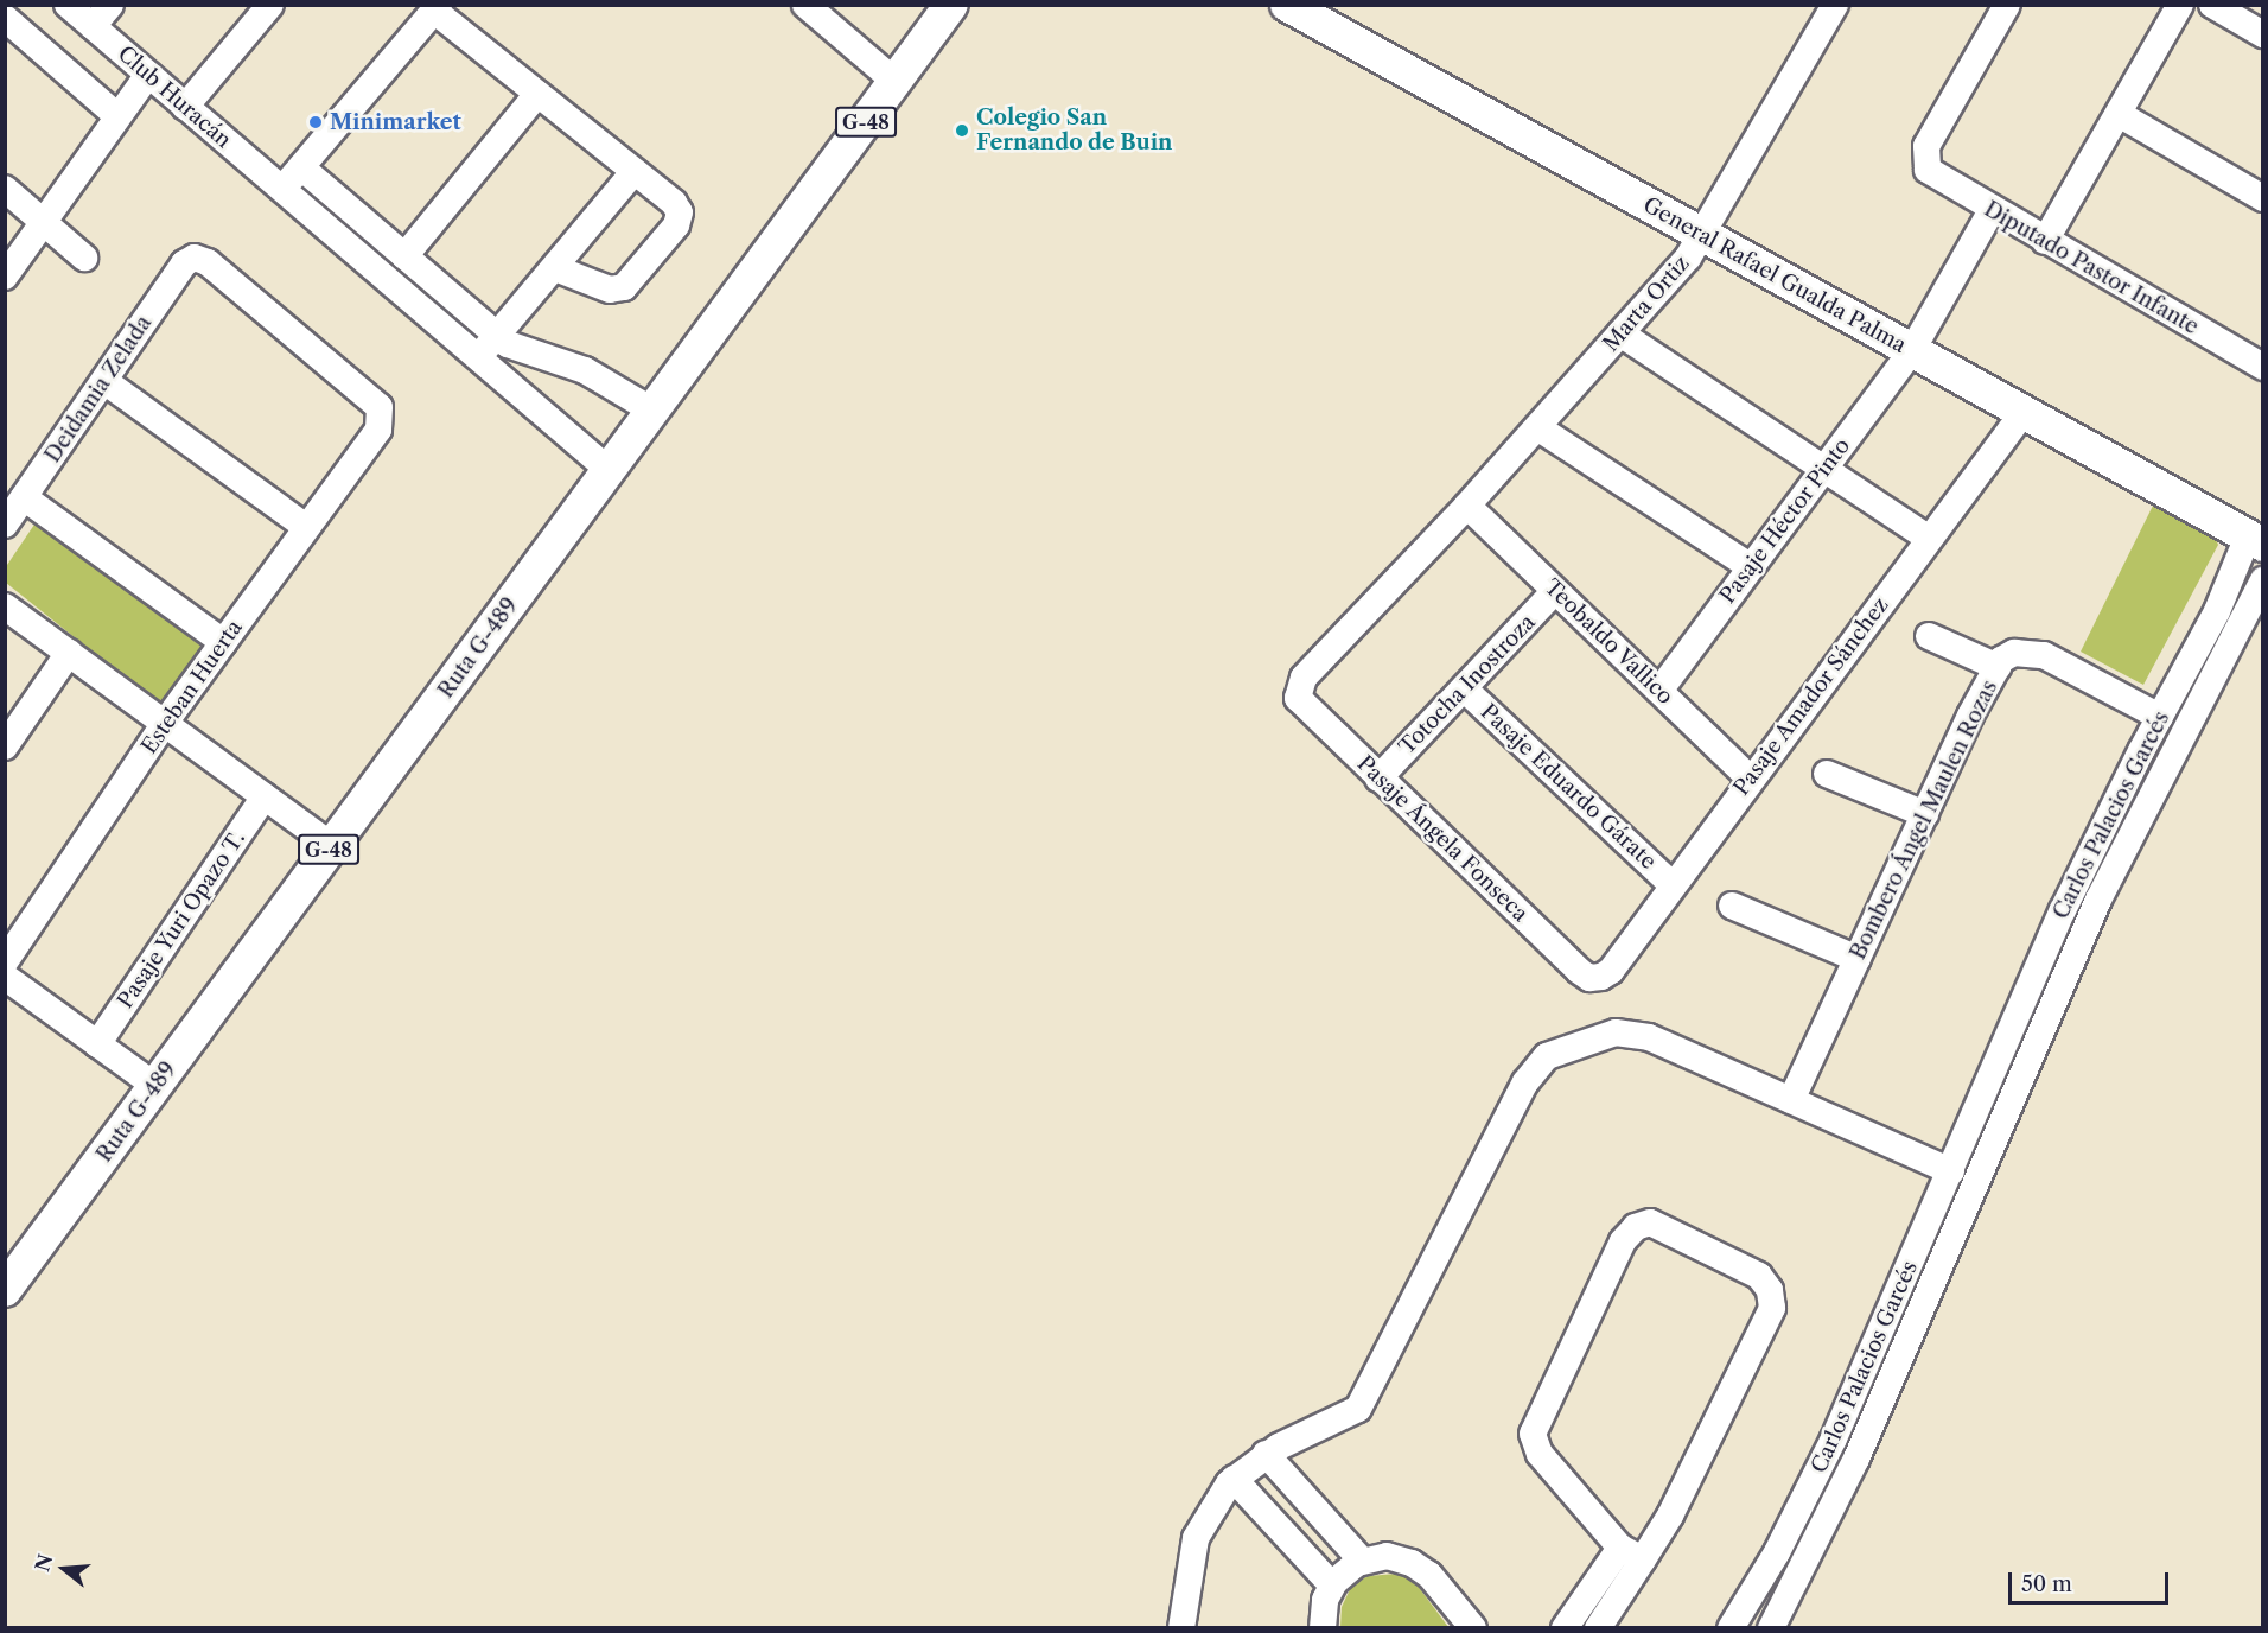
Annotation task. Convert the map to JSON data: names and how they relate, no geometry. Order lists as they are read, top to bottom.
{
  "streets": {
    "main road": ["G-48", "General Rafael Gualda Palma", "Ruta G-489"],
    "street": [
      "Club Huracán",
      "Diputado Pastor Infante",
      "Marta Ortiz",
      "Deidamia Zelada",
      "Pasaje Héctor Pinto",
      "Teobaldo Vallico",
      "Totocha Inostroza",
      "Esteban Huerta",
      "Pasaje Amador Sánchez",
      "Pasaje Eduardo Gárate",
      "Carlos Palacios Garcés",
      "Bombero Ángel Maulen Rozas",
      "Pasaje Ángela Fonseca",
      "Pasaje Yuri Opazo T."
    ]
  },
  "crossings": [
    ["Club Huracán", "Ruta G-489"],
    ["Diputado Pastor Infante", "Pasaje Héctor Pinto"],
    ["General Rafael Gualda Palma", "Marta Ortiz"],
    ["General Rafael Gualda Palma", "Pasaje Héctor Pinto"],
    ["General Rafael Gualda Palma", "Pasaje Amador Sánchez"],
    ["General Rafael Gualda Palma", "Carlos Palacios Garcés"],
    ["Marta Ortiz", "Teobaldo Vallico"],
    ["Marta Ortiz", "Pasaje Ángela Fonseca"],
    ["Deidamia Zelada", "Esteban Huerta"],
    ["Pasaje Héctor Pinto", "Teobaldo Vallico"],
    ["Teobaldo Vallico", "Totocha Inostroza"],
    ["Teobaldo Vallico", "Pasaje Amador Sánchez"],
    ["Totocha Inostroza", "Pasaje Eduardo Gárate"],
    ["Totocha Inostroza", "Pasaje Ángela Fonseca"],
    ["Pasaje Amador Sánchez", "Pasaje Eduardo Gárate"],
    ["Pasaje Amador Sánchez", "Pasaje Ángela Fonseca"],
    ["Carlos Palacios Garcés", "Bombero Ángel Maulen Rozas"]
  ],
  "places": ["Minimarket", "Colegio San Fernando de Buin"],
  "scale_bar": "50 m",
  "north": "left"
}
